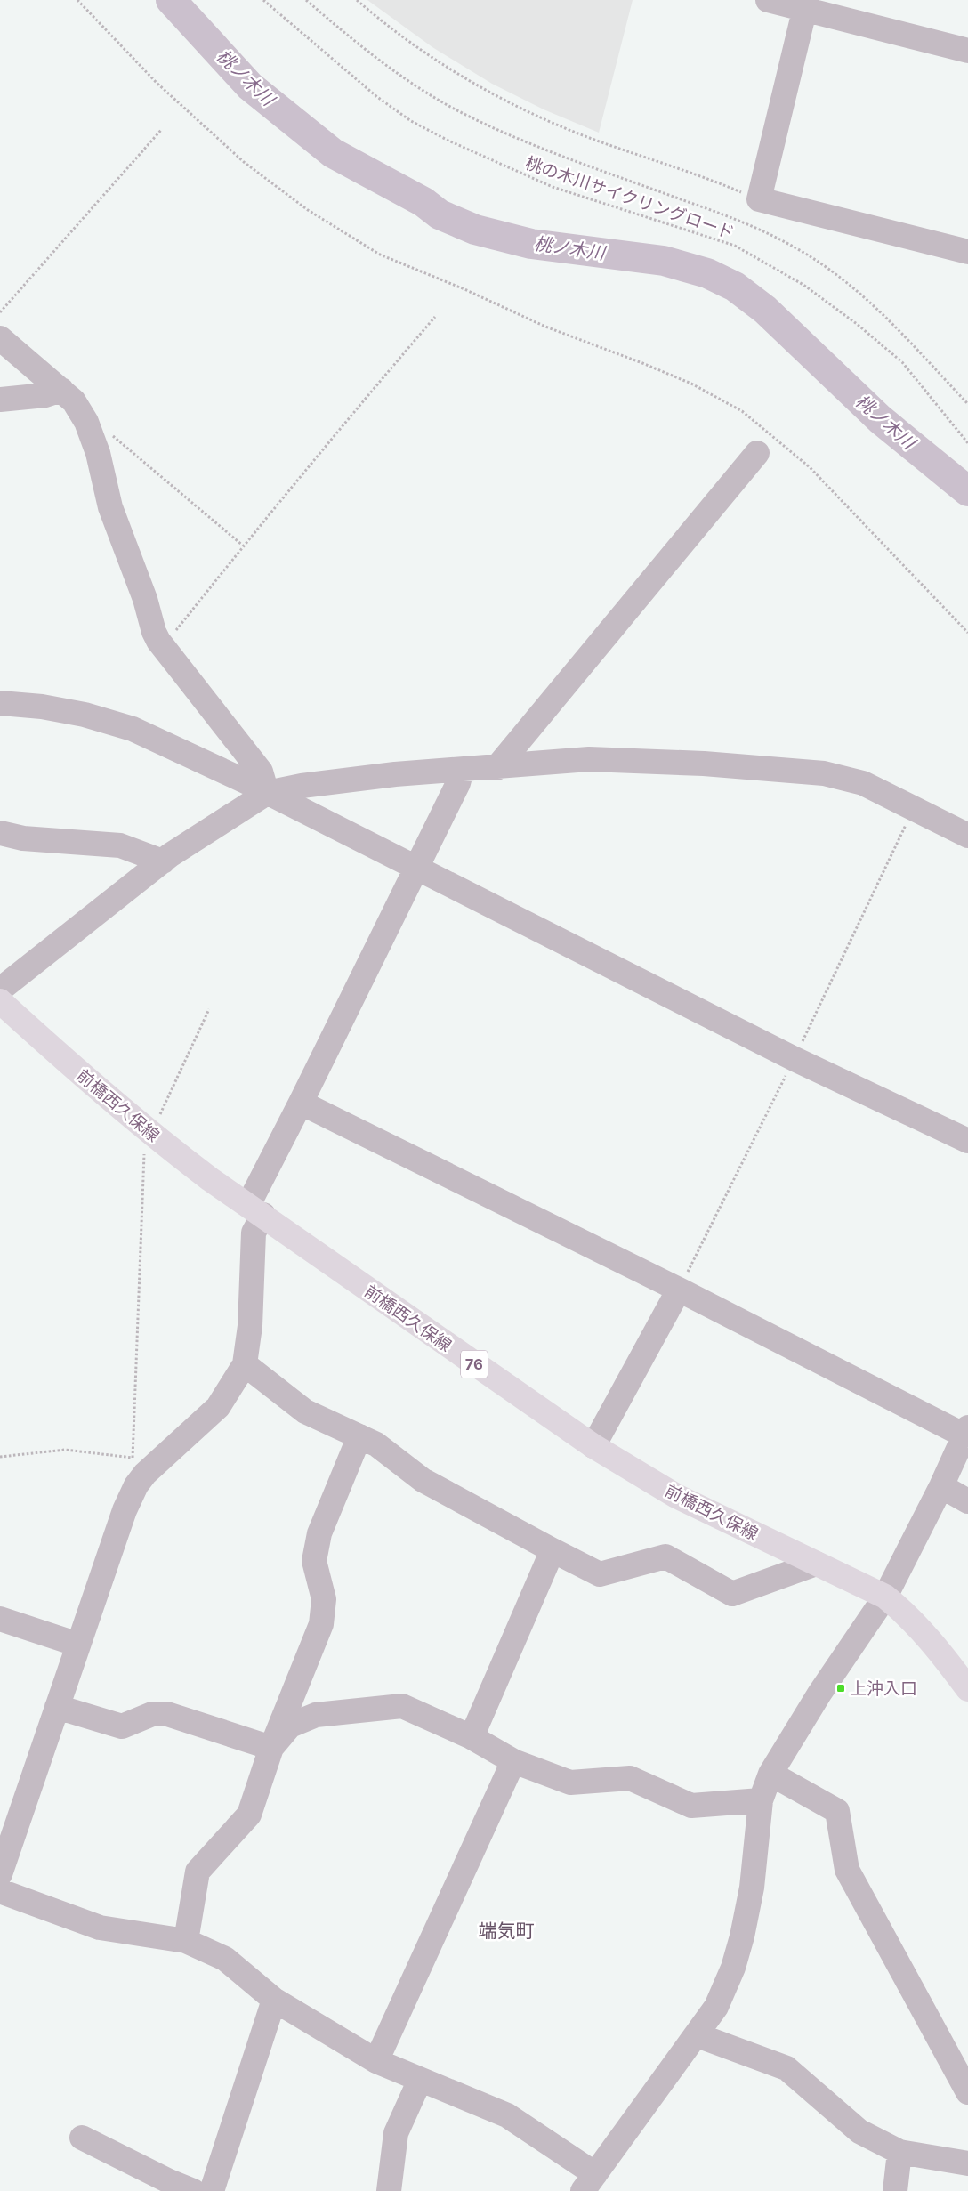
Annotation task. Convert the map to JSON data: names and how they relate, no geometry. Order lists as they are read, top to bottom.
{
  "streets": {
    "main road": ["前橋西久保線", "76"],
    "path": ["桃の木川サイクリングロード"]
  },
  "districts": ["端気町"],
  "water": ["桃ノ木川"],
  "places": {
    "transit": ["上沖入口"]
  }
}
